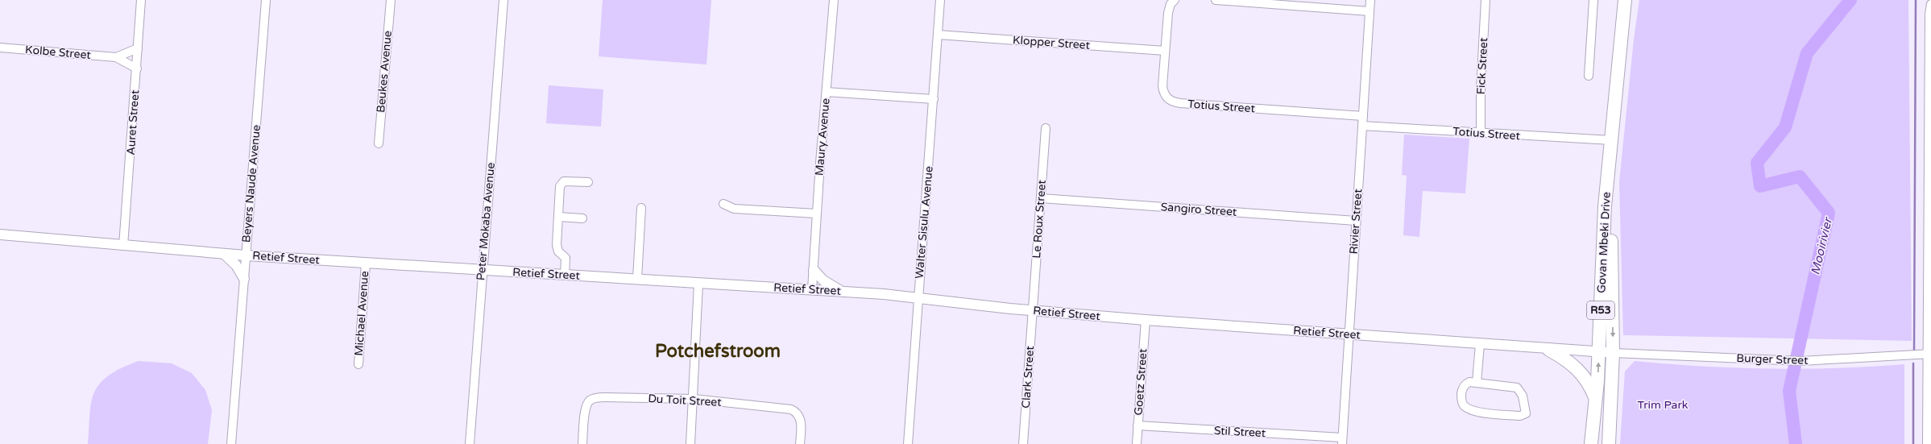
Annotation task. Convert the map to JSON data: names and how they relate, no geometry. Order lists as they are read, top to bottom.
{
  "streets": {
    "main road": ["Govan Mbeki Drive", "R53"],
    "street": [
      "Klopper Street",
      "Kolbe Street",
      "Fick Street",
      "Beukes Avenue",
      "Totius Street",
      "Auret Street",
      "Maury Avenue",
      "Beyers Naude Avenue",
      "Sangiro Street",
      "Le Roux Street",
      "Peter Mokaba Avenue",
      "Rivier Street",
      "Walter Sisulu Avenue",
      "Retief Street",
      "Michael Avenue",
      "Burger Street",
      "Clark Street",
      "Goetz Street",
      "Du Toit Street",
      "Stil Street"
    ]
  },
  "crossings": [
    ["Klopper Street", "Totius Street"],
    ["Klopper Street", "Walter Sisulu Avenue"],
    ["Kolbe Street", "Auret Street"],
    ["Fick Street", "Totius Street"],
    ["Totius Street", "Rivier Street"],
    ["Totius Street", "Govan Mbeki Drive"],
    ["Auret Street", "Retief Street"],
    ["Maury Avenue", "Walter Sisulu Avenue"],
    ["Maury Avenue", "Retief Street"],
    ["Beyers Naude Avenue", "Retief Street"],
    ["Sangiro Street", "Le Roux Street"],
    ["Sangiro Street", "Rivier Street"],
    ["Le Roux Street", "Retief Street"],
    ["Le Roux Street", "Clark Street"],
    ["Peter Mokaba Avenue", "Retief Street"],
    ["Rivier Street", "Retief Street"],
    ["Rivier Street", "Stil Street"],
    ["Walter Sisulu Avenue", "Retief Street"],
    ["Govan Mbeki Drive", "Retief Street"],
    ["Govan Mbeki Drive", "Burger Street"],
    ["Retief Street", "Michael Avenue"],
    ["Retief Street", "Burger Street"],
    ["Retief Street", "Clark Street"],
    ["Retief Street", "Goetz Street"],
    ["Goetz Street", "Stil Street"]
  ],
  "districts": ["Potchefstroom"],
  "water": ["Mooirivier"],
  "parks": ["Trim Park"]
}
